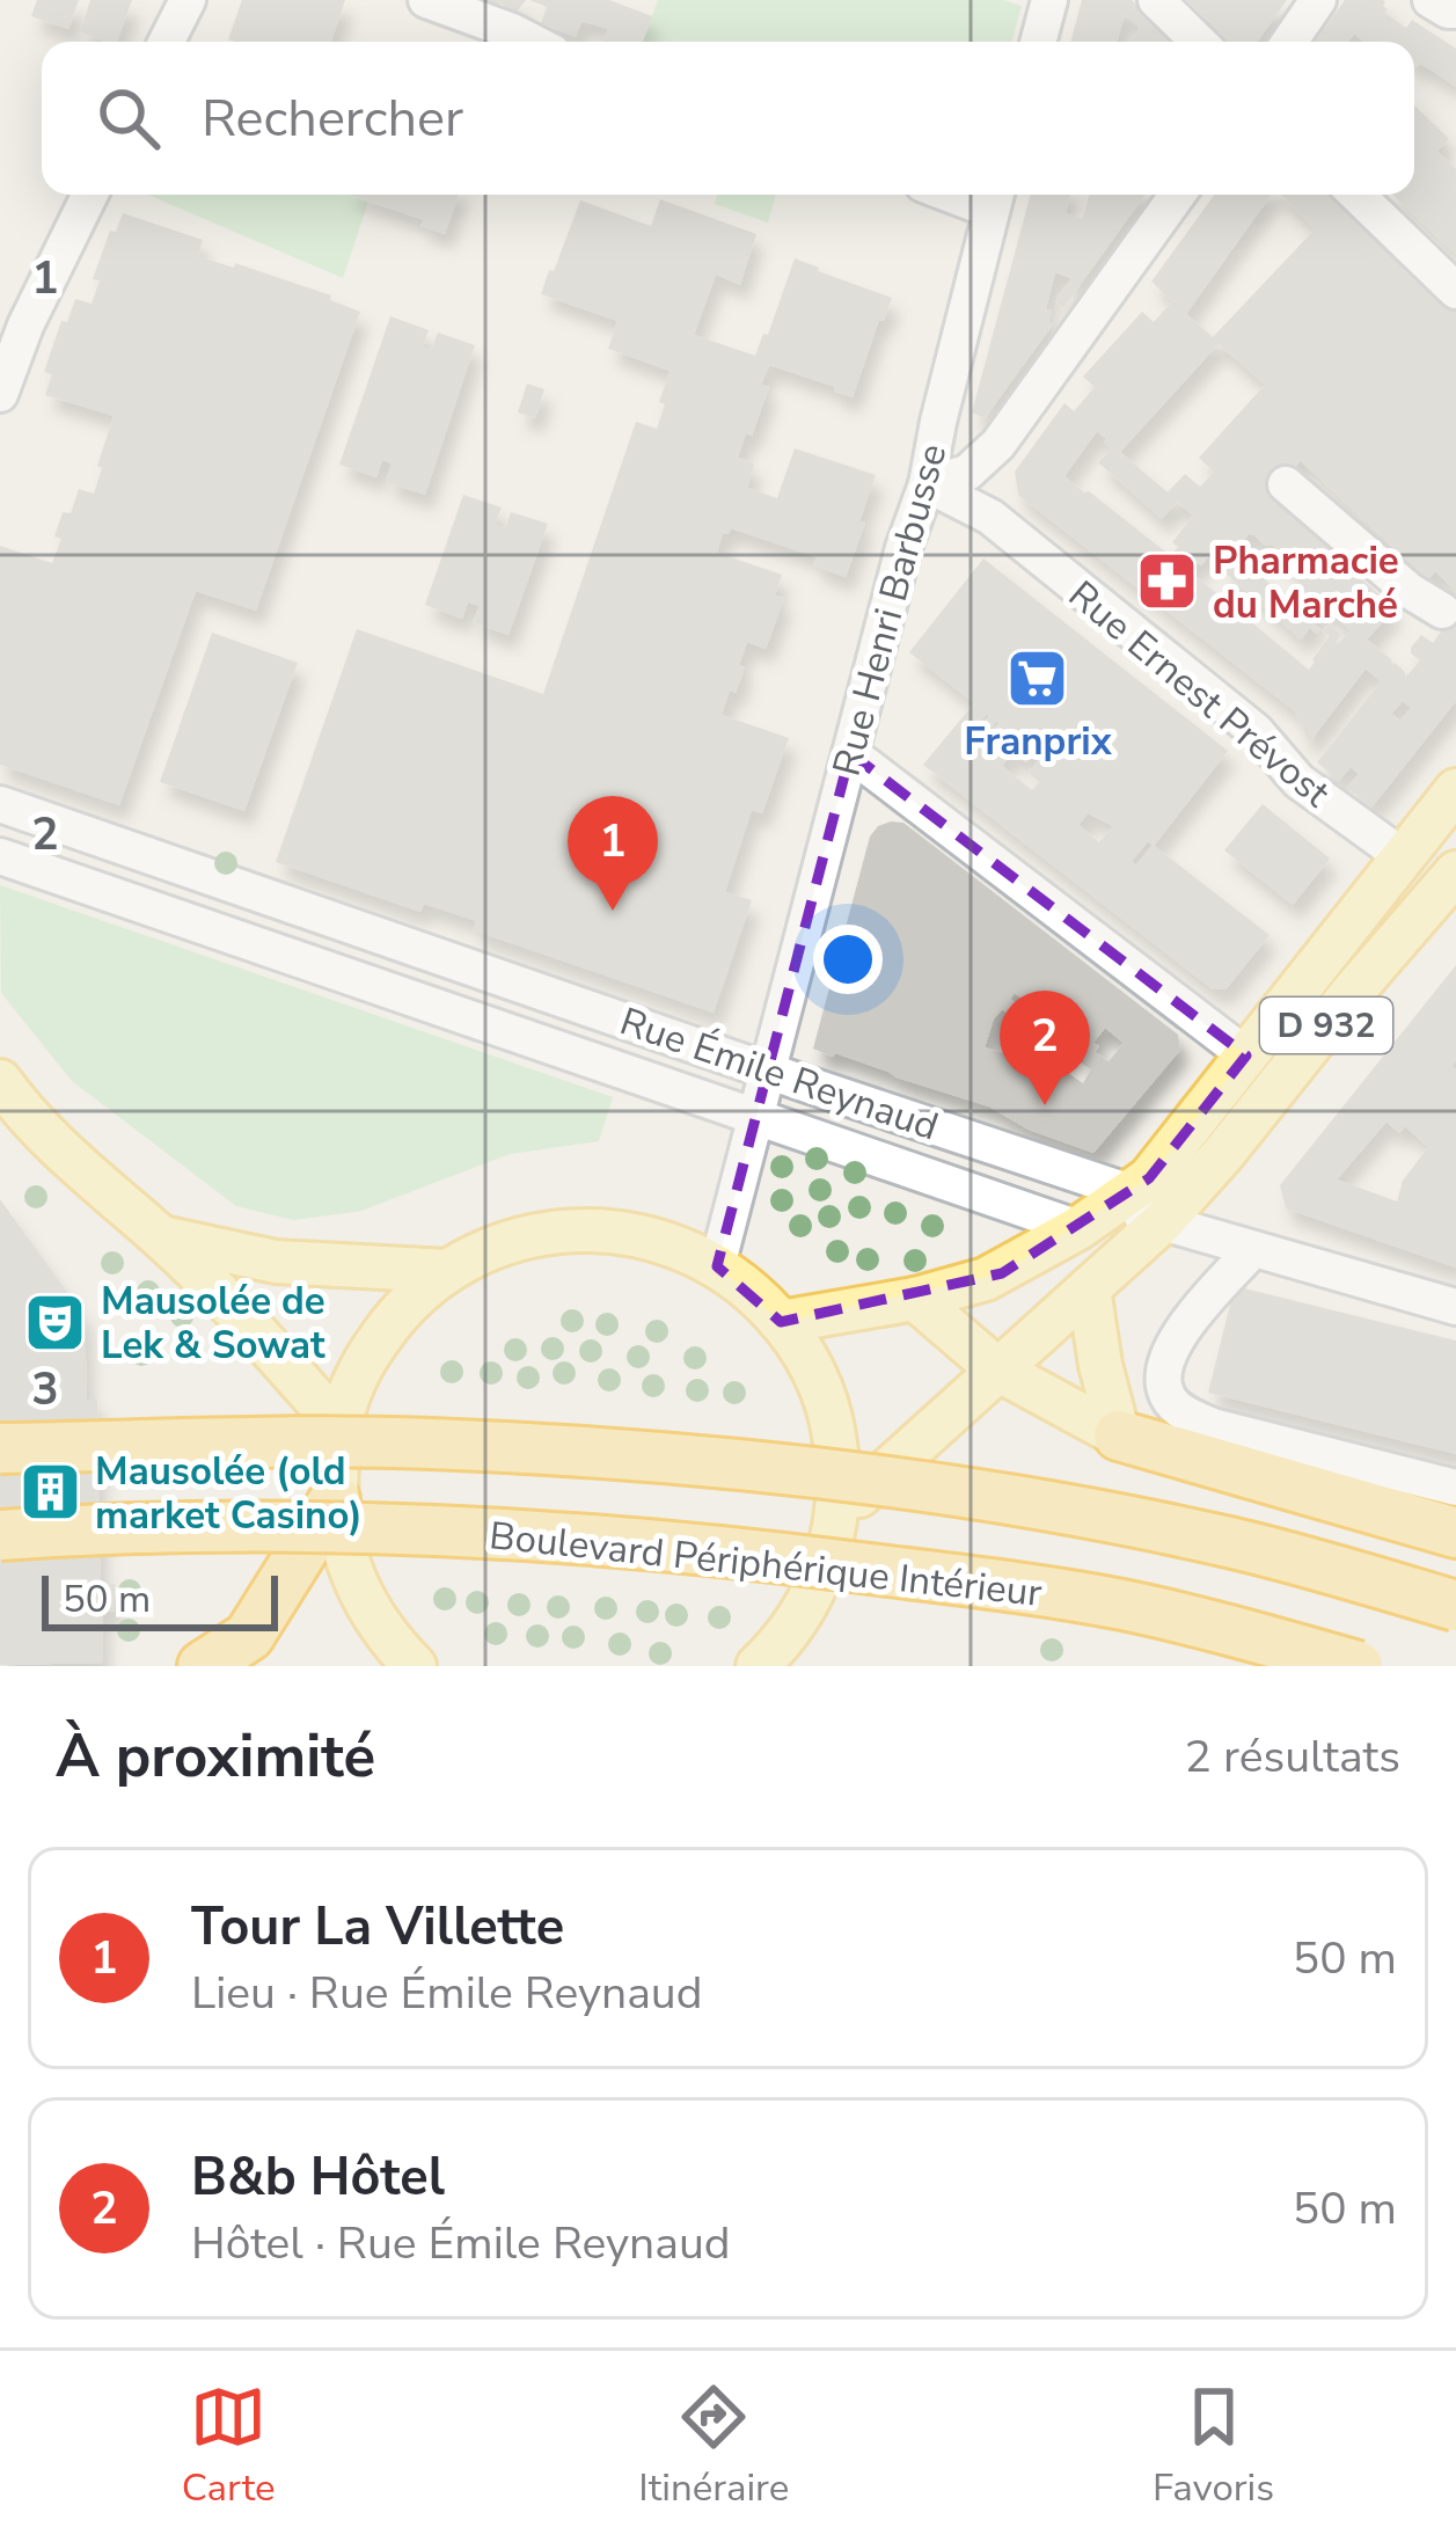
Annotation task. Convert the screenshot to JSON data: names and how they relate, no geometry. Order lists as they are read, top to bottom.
{
  "streets": {
    "highway": ["Boulevard Périphérique Intérieur"],
    "main road": ["D 932"],
    "street": ["Rue Henri Barbusse", "Rue Ernest Prévost", "Rue Émile Reynaud"]
  },
  "crossings": [
    ["Rue Henri Barbusse", "Rue Ernest Prévost"],
    ["Rue Henri Barbusse", "Rue Émile Reynaud"],
    ["Rue Ernest Prévost", "D 932"],
    ["D 932", "Rue Émile Reynaud"]
  ],
  "places": {
    "pharmacy": ["Pharmacie du Marché"],
    "supermarket": ["Franprix"],
    "theatre": ["Mausolée de Lek & Sowat"],
    "building": ["Mausolée (old market Casino)"]
  },
  "scale_bar": "50 m",
  "page": {
    "search": "Rechercher",
    "pins": ["1", "2"],
    "scale": "50 m",
    "heading": ["À proximité", "2 résultats"],
    "list": [
      {
        "mark": "1",
        "name": "Tour La Villette",
        "note": "Lieu · Rue Émile Reynaud",
        "value": "50 m"
      },
      {
        "mark": "2",
        "name": "B&b Hôtel",
        "note": "Hôtel · Rue Émile Reynaud",
        "value": "50 m"
      }
    ],
    "nav": ["Carte", "Itinéraire", "Favoris"]
  },
  "grid": {
    "rows": ["1", "2", "3"]
  }
}
